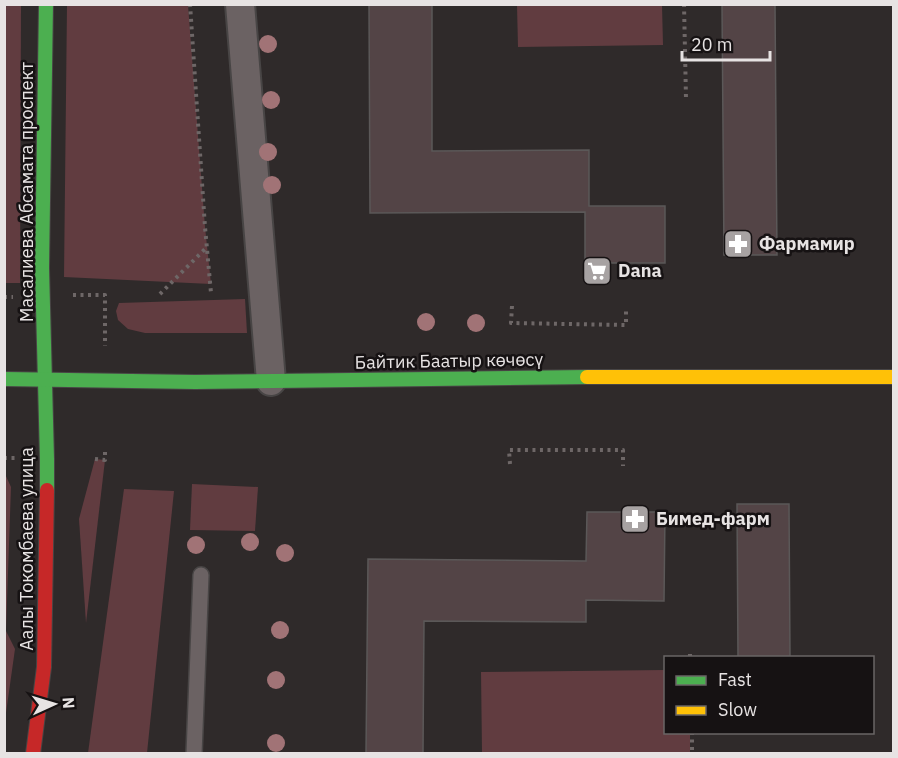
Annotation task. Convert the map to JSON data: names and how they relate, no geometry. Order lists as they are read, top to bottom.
{
  "streets": {
    "main road": ["Масалиева Абсамата проспект", "Байтик Баатыр көчөсү", "Аалы Токомбаева улица"]
  },
  "crossings": [
    ["Масалиева Абсамата проспект", "Байтик Баатыр көчөсү"],
    ["Масалиева Абсамата проспект", "Аалы Токомбаева улица"],
    ["Байтик Баатыр көчөсү", "Аалы Токомбаева улица"]
  ],
  "places": {
    "pharmacy": ["Фармамир", "Бимед-фарм"],
    "supermarket": ["Dana"]
  },
  "legend": ["Fast", "Slow"],
  "scale_bar": "20 m",
  "north": "right"
}
